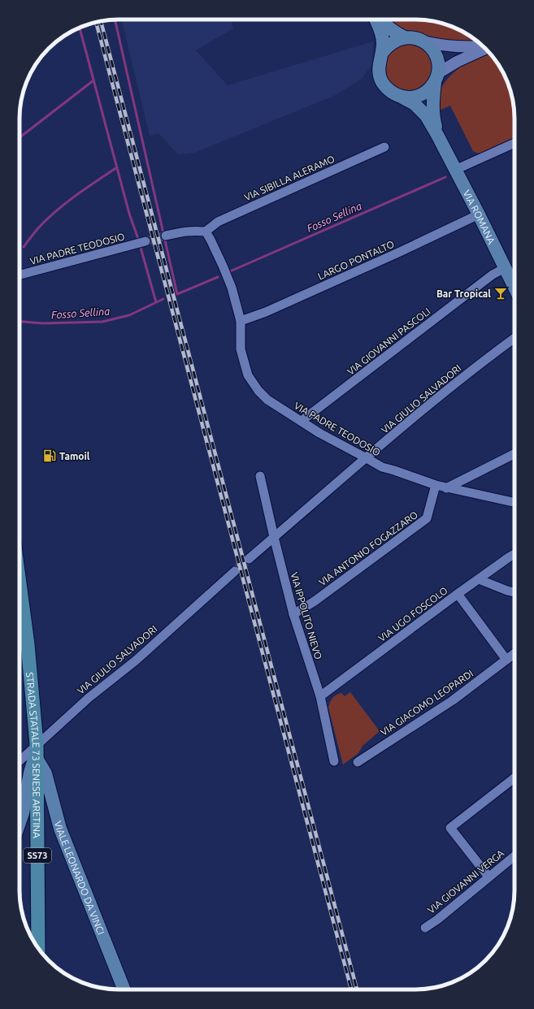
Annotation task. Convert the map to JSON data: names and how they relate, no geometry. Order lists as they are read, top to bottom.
{
  "streets": {
    "main road": [
      "VIA ROMANA",
      "STRADA STATALE 73 SENESE ARETINA",
      "SS73",
      "VIALE LEONARDO DA VINCI"
    ],
    "street": [
      "VIA SIBILLA ALERAMO",
      "VIA PADRE TEODOSIO",
      "LARGO PONTALTO",
      "VIA GIOVANNI PASCOLI",
      "VIA GIULIO SALVADORI",
      "VIA ANTONIO FOGAZZARO",
      "VIA UGO FOSCOLO",
      "VIA IPPOLITO NIEVO",
      "VIA GIACOMO LEOPARDI",
      "VIA GIOVANNI VERGA"
    ]
  },
  "crossings": [
    ["VIA SIBILLA ALERAMO", "VIA PADRE TEODOSIO"],
    ["VIA ROMANA", "LARGO PONTALTO"],
    ["VIA ROMANA", "VIA GIOVANNI PASCOLI"],
    ["VIA PADRE TEODOSIO", "LARGO PONTALTO"],
    ["VIA PADRE TEODOSIO", "VIA GIOVANNI PASCOLI"],
    ["VIA PADRE TEODOSIO", "VIA GIULIO SALVADORI"],
    ["VIA PADRE TEODOSIO", "VIA ANTONIO FOGAZZARO"],
    ["VIA GIULIO SALVADORI", "VIA IPPOLITO NIEVO"],
    ["VIA GIULIO SALVADORI", "STRADA STATALE 73 SENESE ARETINA"],
    ["VIA GIULIO SALVADORI", "VIALE LEONARDO DA VINCI"],
    ["VIA ANTONIO FOGAZZARO", "VIA IPPOLITO NIEVO"],
    ["VIA UGO FOSCOLO", "VIA IPPOLITO NIEVO"],
    ["STRADA STATALE 73 SENESE ARETINA", "VIALE LEONARDO DA VINCI"]
  ],
  "water": ["Fosso Sellina"],
  "places": {
    "bar": ["Bar Tropical"],
    "fuel station": ["Tamoil"]
  }
}
